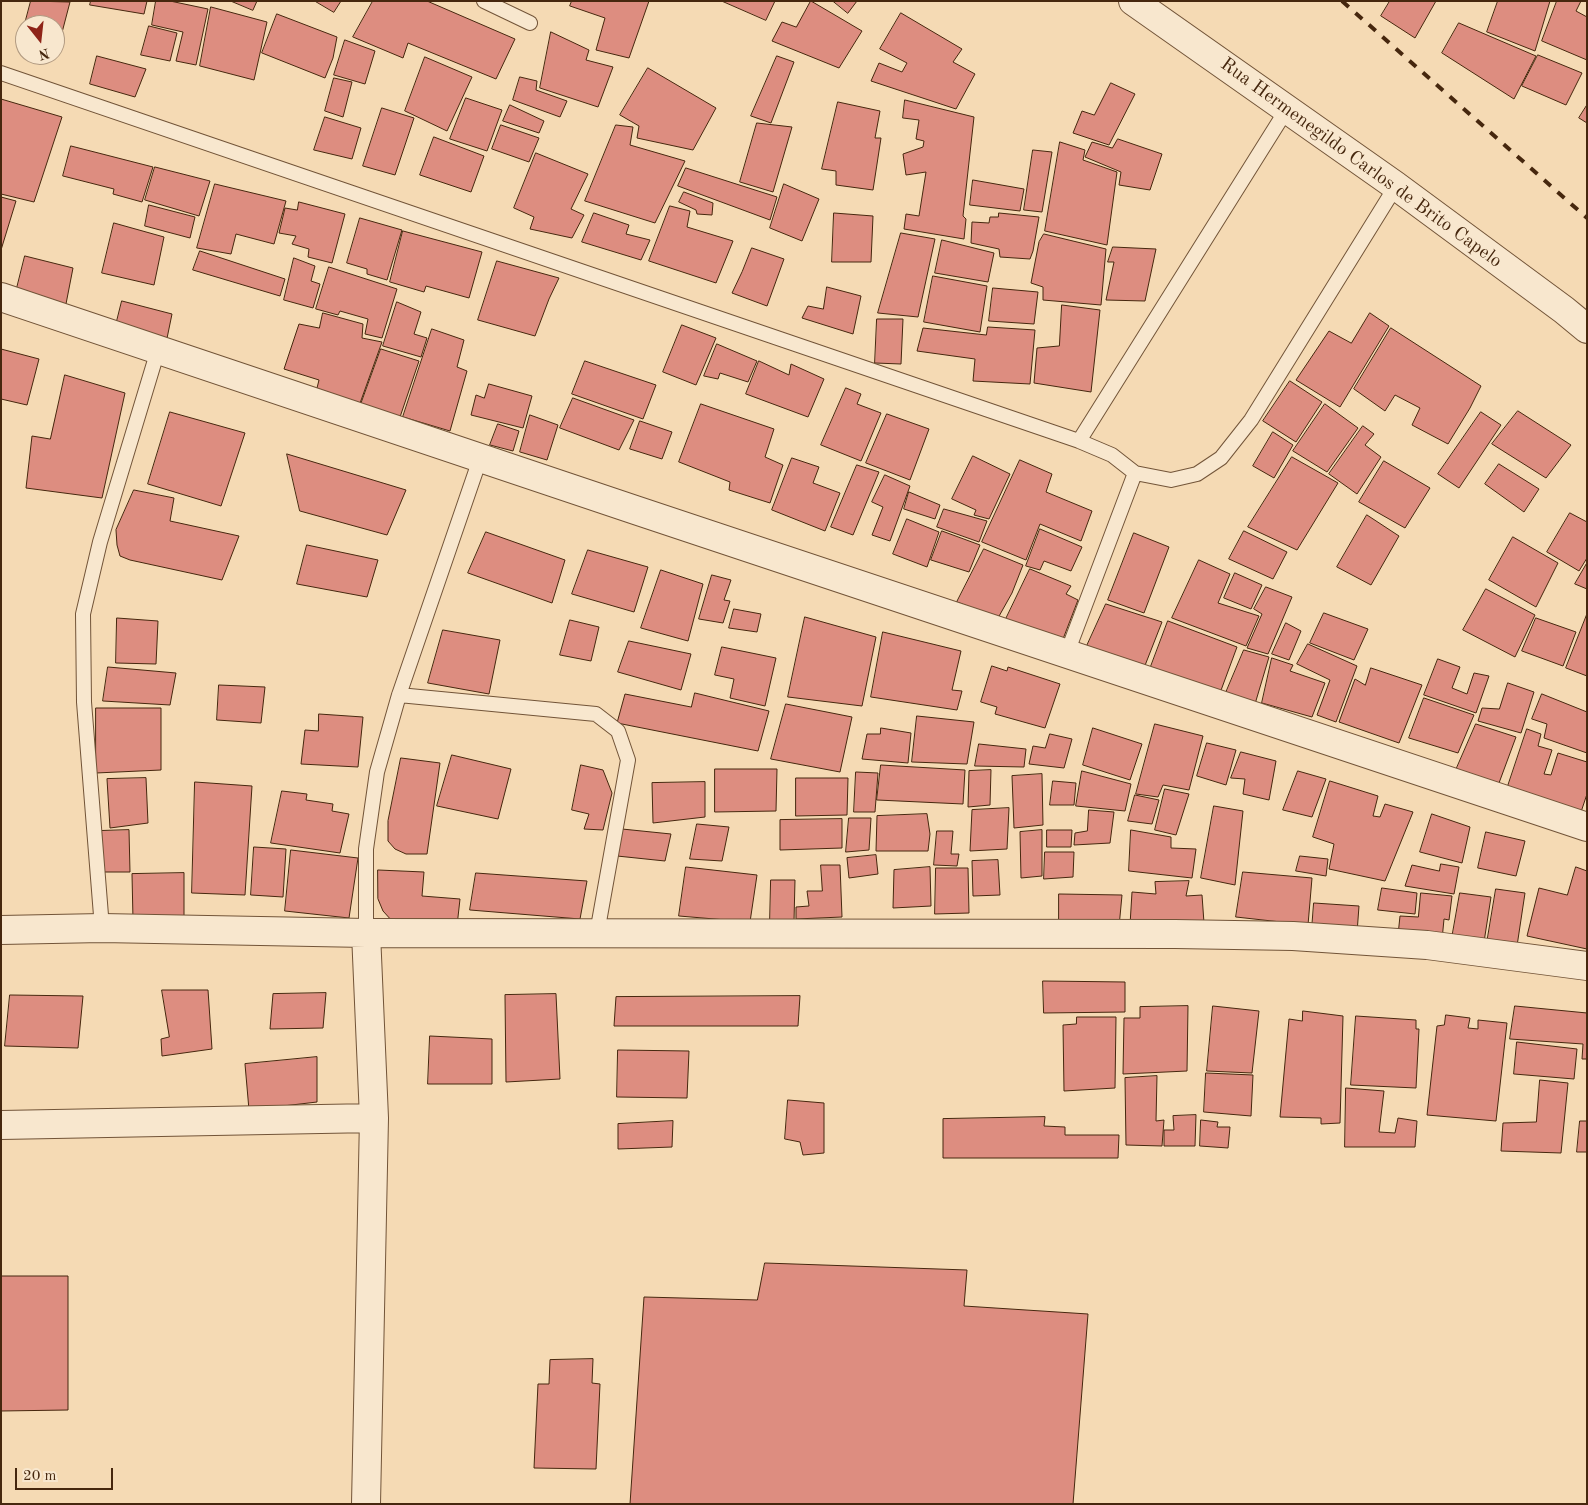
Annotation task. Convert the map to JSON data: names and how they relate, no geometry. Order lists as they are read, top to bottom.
{
  "streets": {
    "street": ["Rua Hermenegildo Carlos de Brito Capelo"]
  },
  "scale_bar": "20 m",
  "north": "bottom"
}
